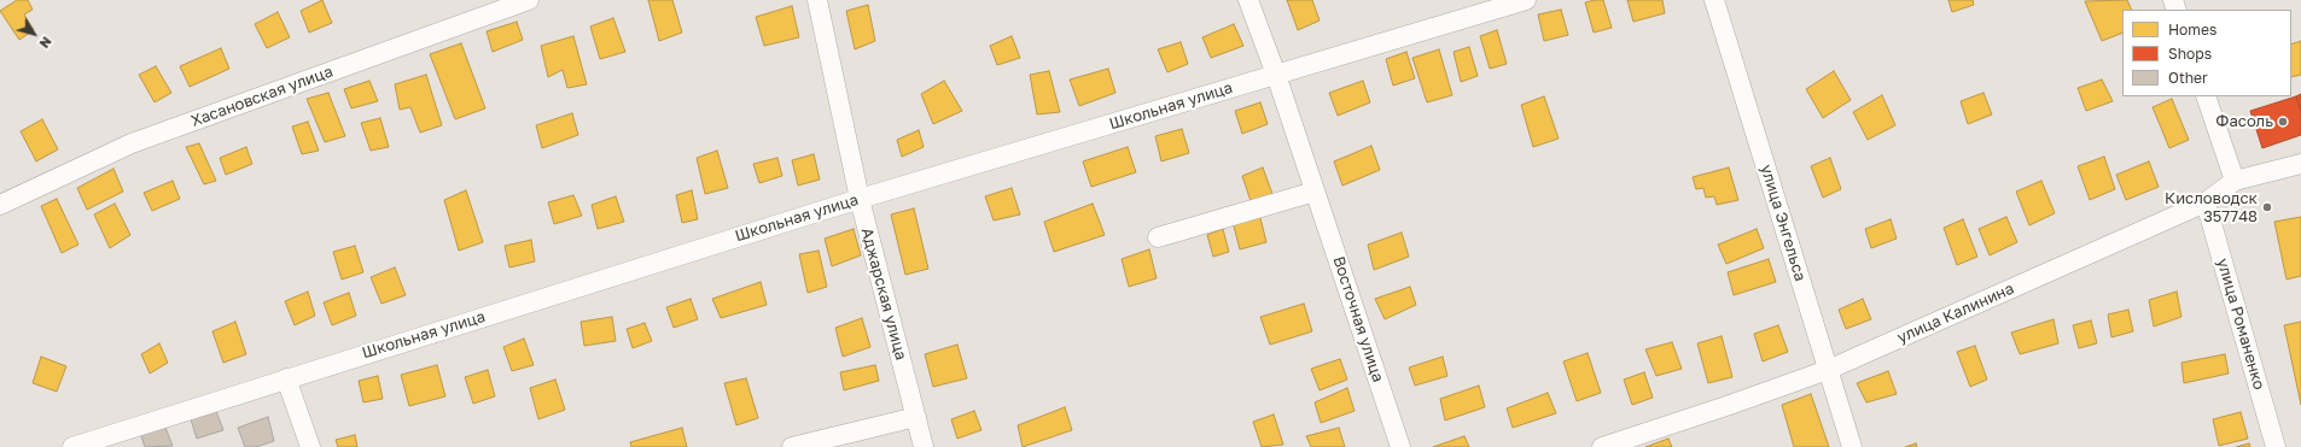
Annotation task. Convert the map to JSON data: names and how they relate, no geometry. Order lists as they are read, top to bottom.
{
  "streets": {
    "street": [
      "Хасановская улица",
      "Школьная улица",
      "улица Энгельса",
      "Аджарская улица",
      "улица Калинина",
      "Восточная улица",
      "улица Романенко"
    ]
  },
  "crossings": [
    ["Школьная улица", "Аджарская улица"],
    ["Школьная улица", "Восточная улица"],
    ["улица Энгельса", "улица Калинина"],
    ["улица Калинина", "улица Романенко"]
  ],
  "places": ["Фасоль", "Кисловодск 357748"],
  "legend": ["Homes", "Shops", "Other"],
  "north": "bottom right"
}
